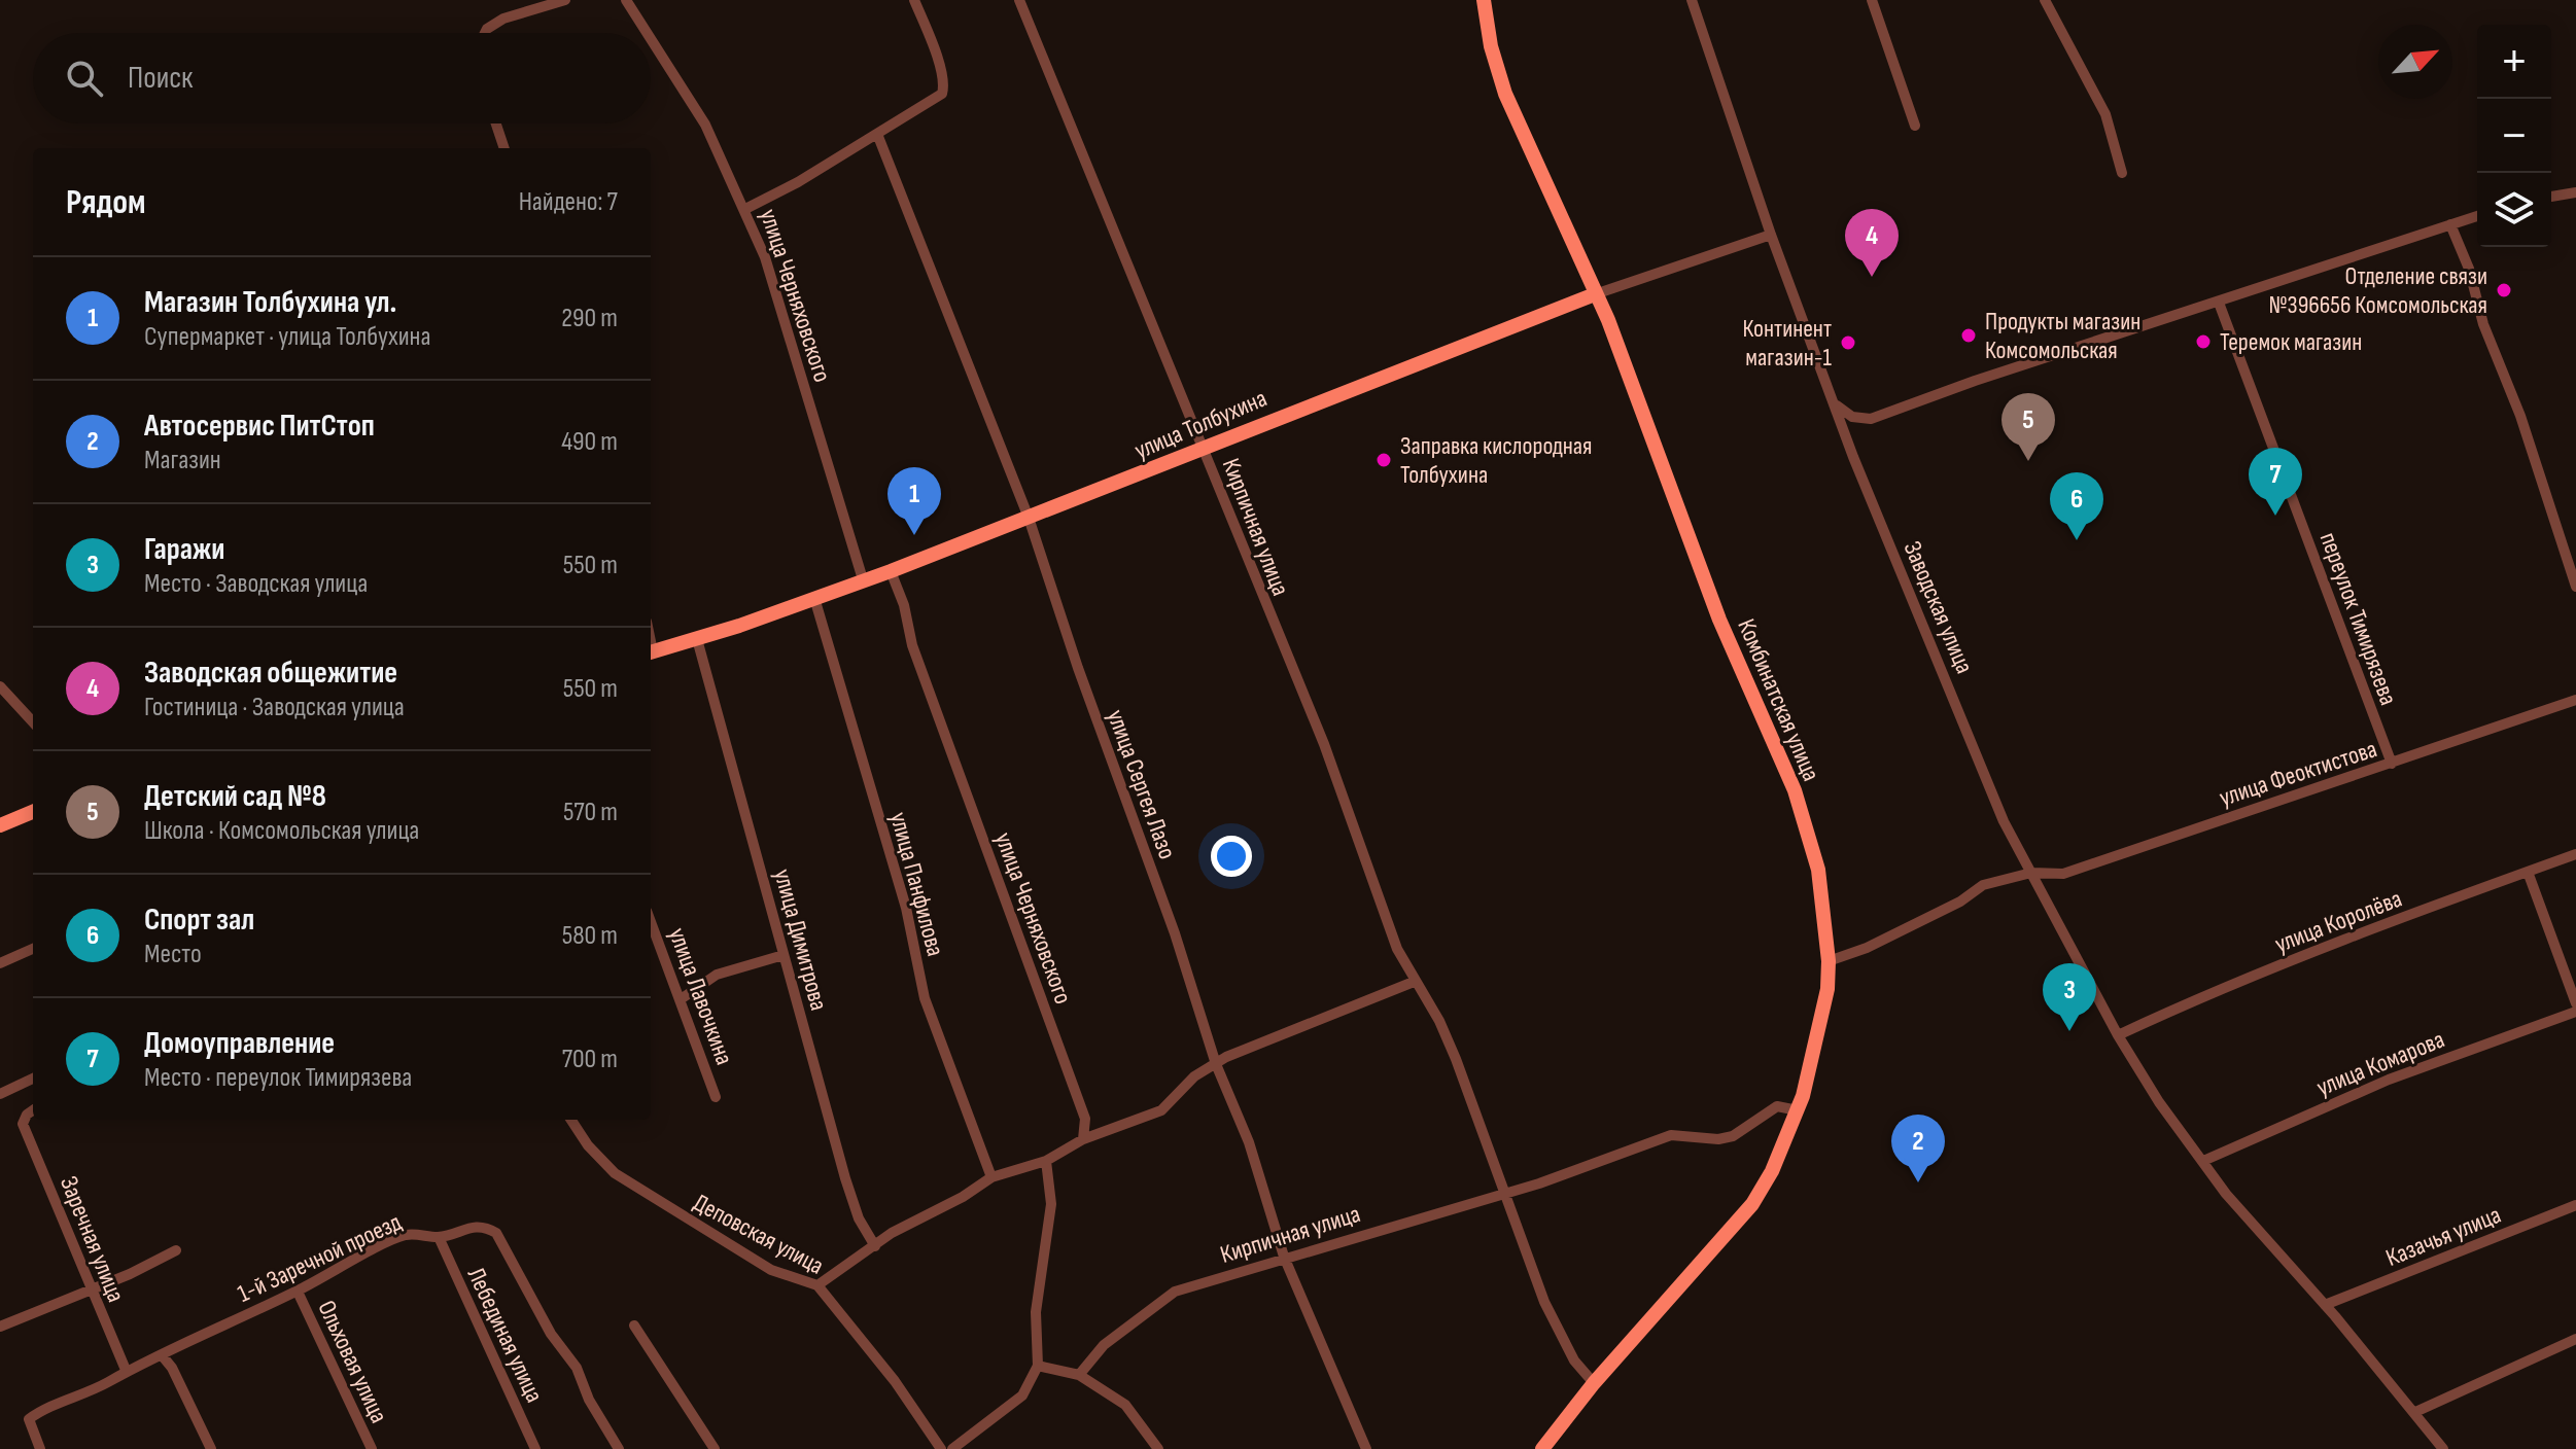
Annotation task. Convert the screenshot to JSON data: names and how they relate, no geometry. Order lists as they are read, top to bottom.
{
  "streets": {
    "main road": ["улица Толбухина", "Комбинатская улица"],
    "street": [
      "улица Черняховского",
      "Кирпичная улица",
      "Заводская улица",
      "переулок Тимирязева",
      "улица Феоктистова",
      "улица Сергея Лазо",
      "улица Панфилова",
      "улица Королёва",
      "улица Димитрова",
      "улица Лавочкина",
      "улица Комарова",
      "Деповская улица",
      "Казачья улица",
      "Заречная улица",
      "1-й Заречной проезд",
      "Лебединая улица",
      "Ольховая улица"
    ]
  },
  "crossings": [
    ["улица Черняховского", "улица Толбухина"],
    ["улица Толбухина", "Кирпичная улица"],
    ["улица Толбухина", "Заводская улица"],
    ["улица Толбухина", "Комбинатская улица"],
    ["улица Толбухина", "улица Сергея Лазо"],
    ["улица Толбухина", "улица Панфилова"],
    ["улица Толбухина", "улица Димитрова"],
    ["Кирпичная улица", "Комбинатская улица"],
    ["Кирпичная улица", "улица Сергея Лазо"],
    ["Заводская улица", "улица Феоктистова"],
    ["Заводская улица", "улица Королёва"],
    ["Заводская улица", "улица Комарова"],
    ["Заводская улица", "Казачья улица"],
    ["переулок Тимирязева", "улица Феоктистова"],
    ["Комбинатская улица", "улица Феоктистова"],
    ["Заречная улица", "1-й Заречной проезд"],
    ["1-й Заречной проезд", "Лебединая улица"],
    ["1-й Заречной проезд", "Ольховая улица"]
  ],
  "places": [
    "Отделение связи №396656 Комсомольская",
    "Продукты магазин Комсомольская",
    "Теремок магазин",
    "Континент магазин-1",
    "Заправка кислородная Толбухина"
  ],
  "north": "top right",
  "page": {
    "map_buttons": ["+", "−"],
    "search": "Поиск",
    "heading": ["Рядом", "Найдено: 7"],
    "pins": [
      "4",
      "5",
      "7",
      "1",
      "6",
      "3",
      "2"
    ],
    "list": [
      {
        "mark": "1",
        "name": "Магазин Толбухина ул.",
        "note": "Супермаркет · улица Толбухина",
        "value": "290 m"
      },
      {
        "mark": "2",
        "name": "Автосервис ПитСтоп",
        "note": "Магазин",
        "value": "490 m"
      },
      {
        "mark": "3",
        "name": "Гаражи",
        "note": "Место · Заводская улица",
        "value": "550 m"
      },
      {
        "mark": "4",
        "name": "Заводская общежитие",
        "note": "Гостиница · Заводская улица",
        "value": "550 m"
      },
      {
        "mark": "5",
        "name": "Детский сад №8",
        "note": "Школа · Комсомольская улица",
        "value": "570 m"
      },
      {
        "mark": "6",
        "name": "Спорт зал",
        "note": "Место",
        "value": "580 m"
      },
      {
        "mark": "7",
        "name": "Домоуправление",
        "note": "Место · переулок Тимирязева",
        "value": "700 m"
      }
    ]
  }
}
